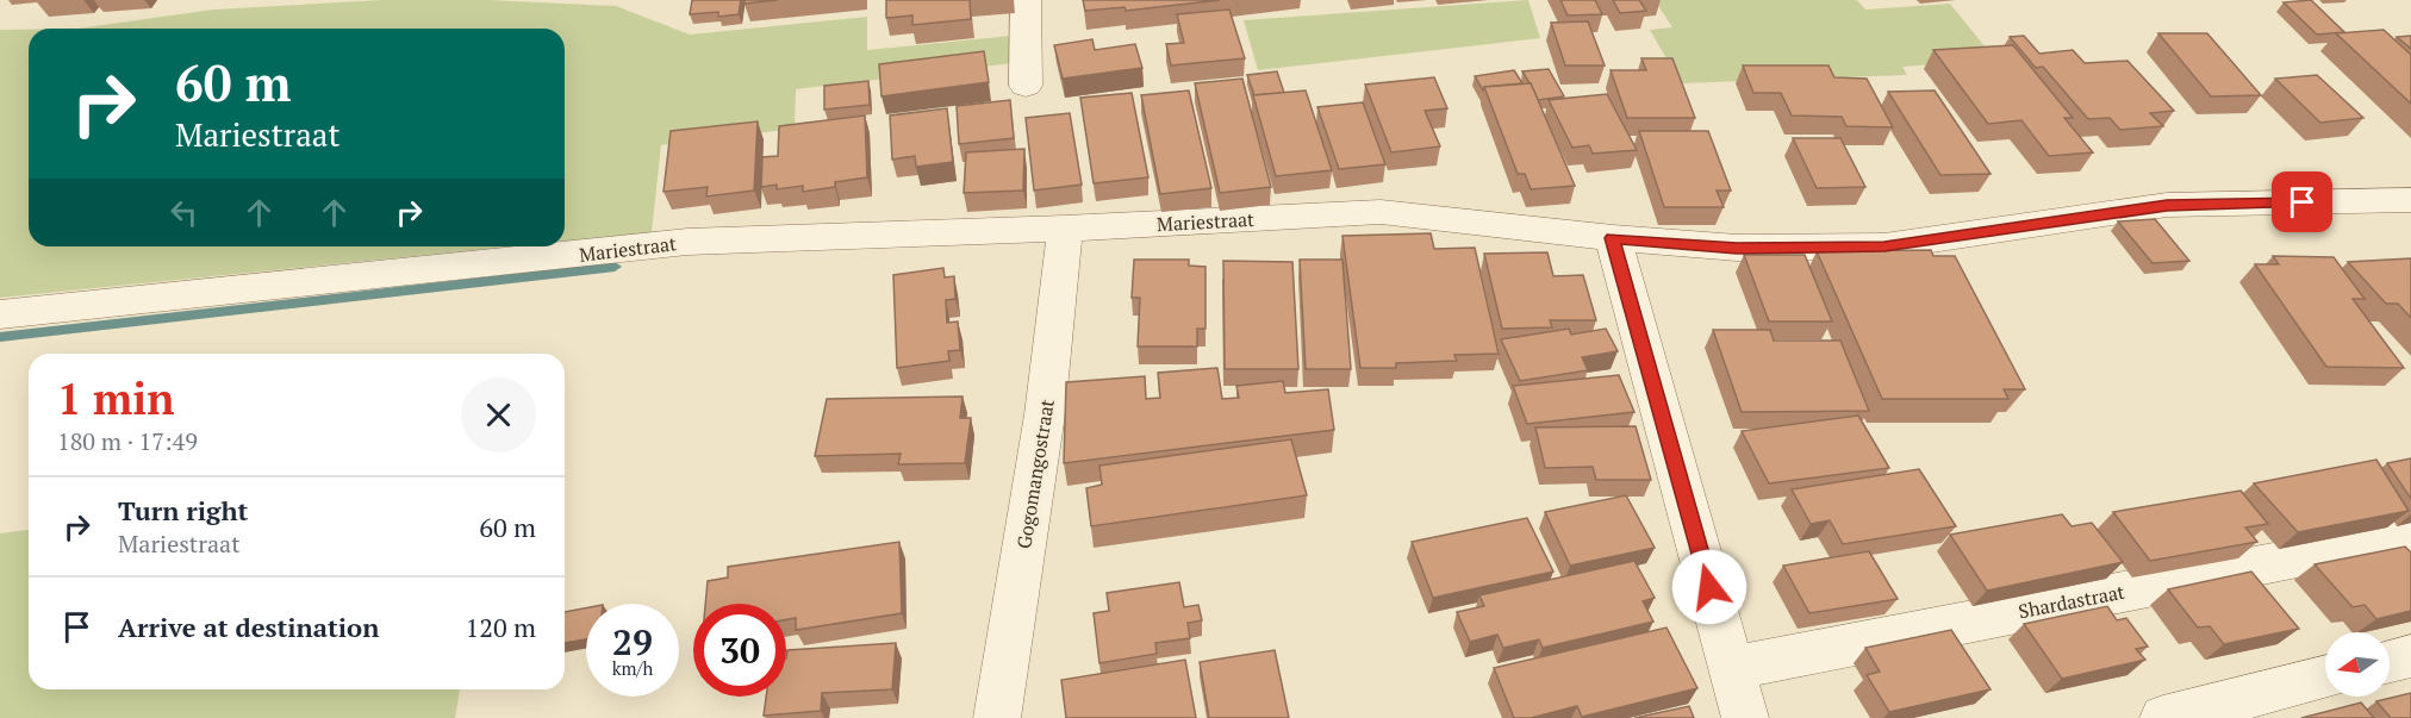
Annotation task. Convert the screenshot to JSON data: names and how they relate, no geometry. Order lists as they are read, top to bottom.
{
  "streets": {
    "street": ["Mariestraat", "Gogomangostraat", "Shardastraat"]
  },
  "crossings": [
    ["Mariestraat", "Gogomangostraat"]
  ],
  "north": "left",
  "page": {
    "turn": ["60 m", "Mariestraat"],
    "heading": ["1 min", "180 m · 17:49"],
    "list": [
      {
        "name": "Turn right",
        "note": "Mariestraat",
        "value": "60 m"
      },
      {
        "name": "Arrive at destination",
        "value": "120 m"
      }
    ],
    "speed": "29 km/h",
    "limit": "30"
  }
}
